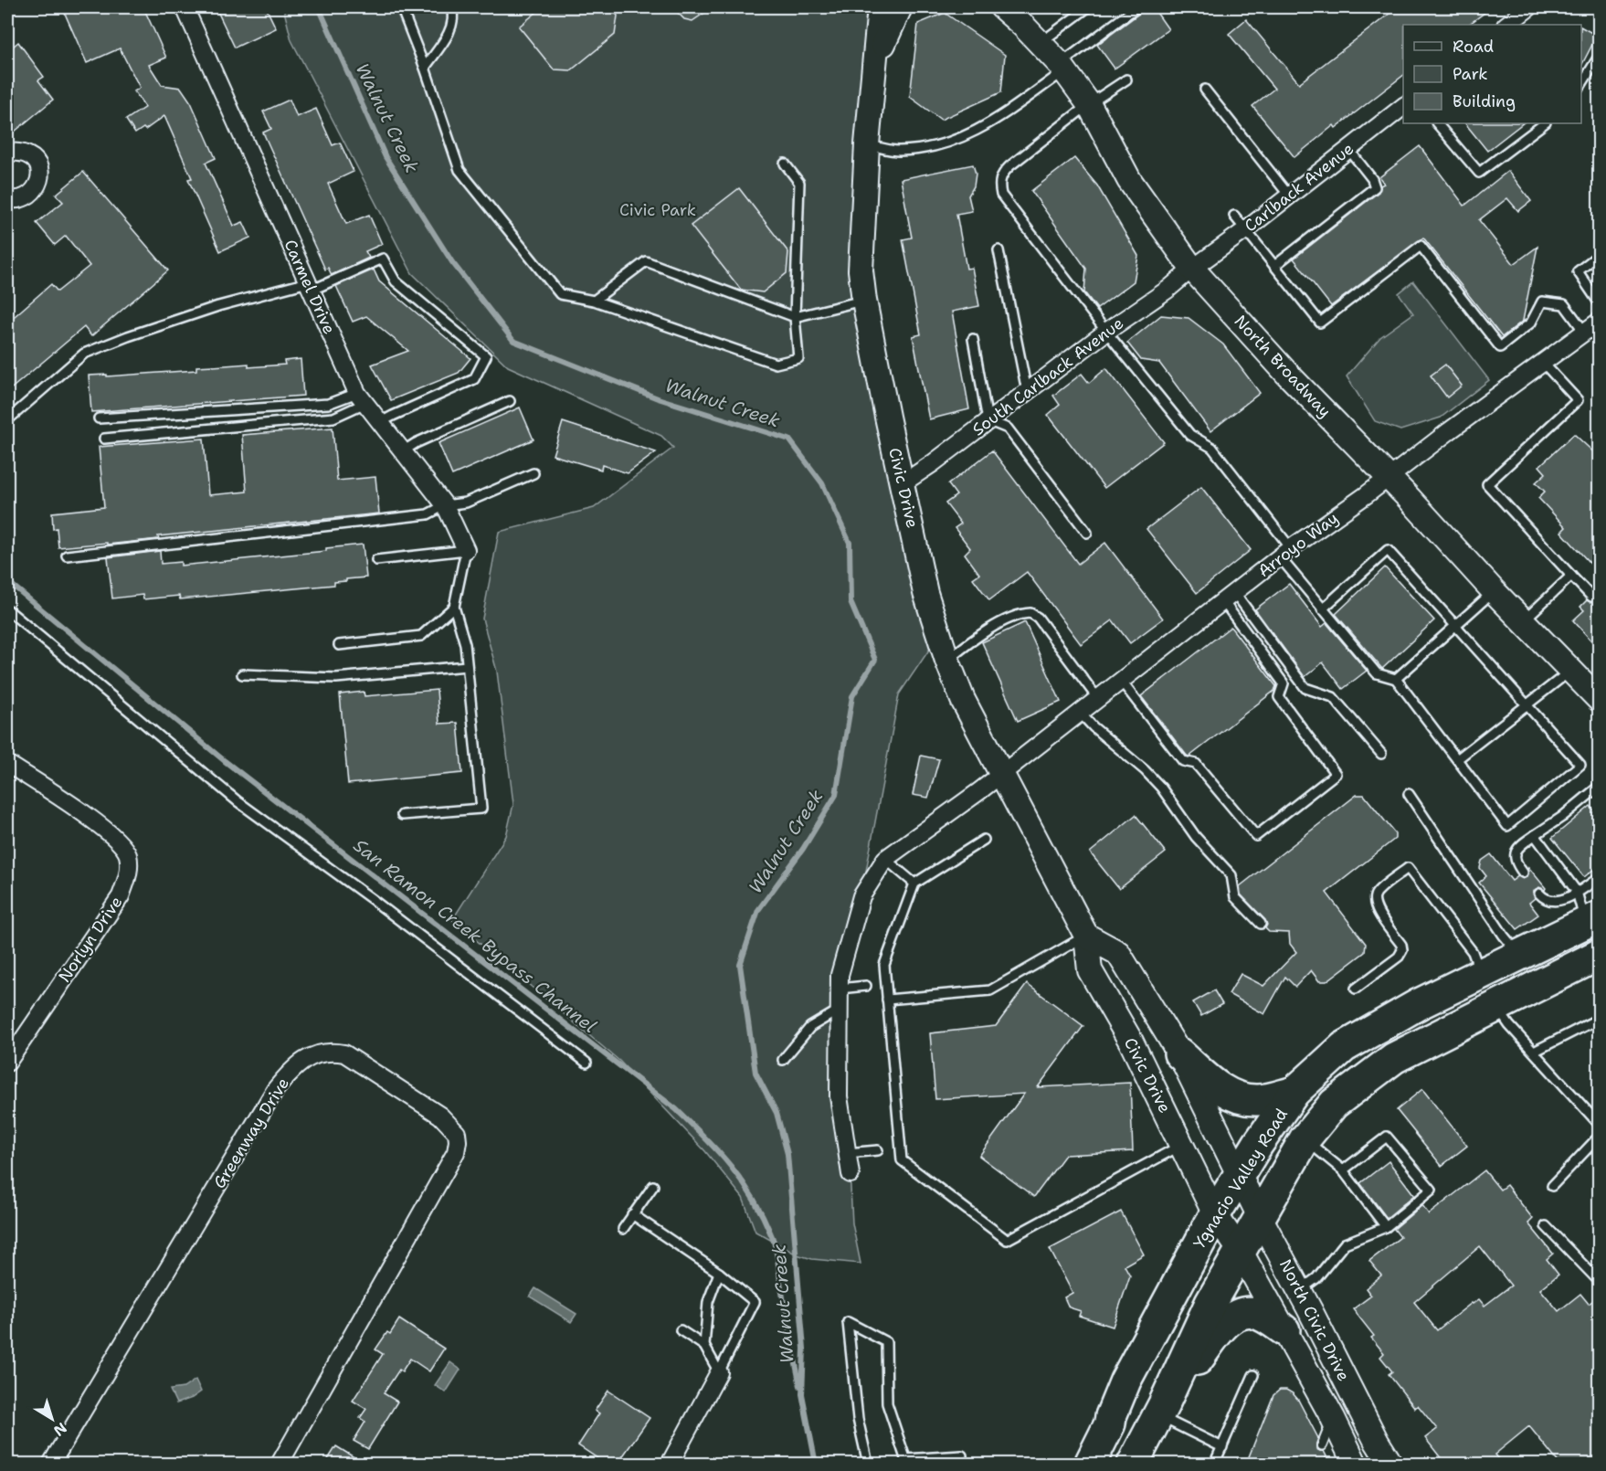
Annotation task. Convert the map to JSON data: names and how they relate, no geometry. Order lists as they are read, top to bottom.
{
  "streets": {
    "highway": ["Ygnacio Valley Road"],
    "main road": ["North Broadway", "Civic Drive", "North Civic Drive"],
    "street": [
      "Carlback Avenue",
      "Carmel Drive",
      "South Carlback Avenue",
      "Arroyo Way",
      "Norlyn Drive",
      "Greenway Drive"
    ]
  },
  "crossings": [
    ["Carlback Avenue", "North Broadway"],
    ["Carlback Avenue", "South Carlback Avenue"],
    ["North Broadway", "South Carlback Avenue"],
    ["North Broadway", "Arroyo Way"],
    ["South Carlback Avenue", "Civic Drive"],
    ["Civic Drive", "Arroyo Way"],
    ["Civic Drive", "Ygnacio Valley Road"],
    ["Civic Drive", "North Civic Drive"],
    ["Ygnacio Valley Road", "North Civic Drive"]
  ],
  "water": ["Walnut Creek", "San Ramon Creek Bypass Channel"],
  "parks": ["Civic Park"],
  "legend": ["Road", "Park", "Building"],
  "north": "bottom right"
}
